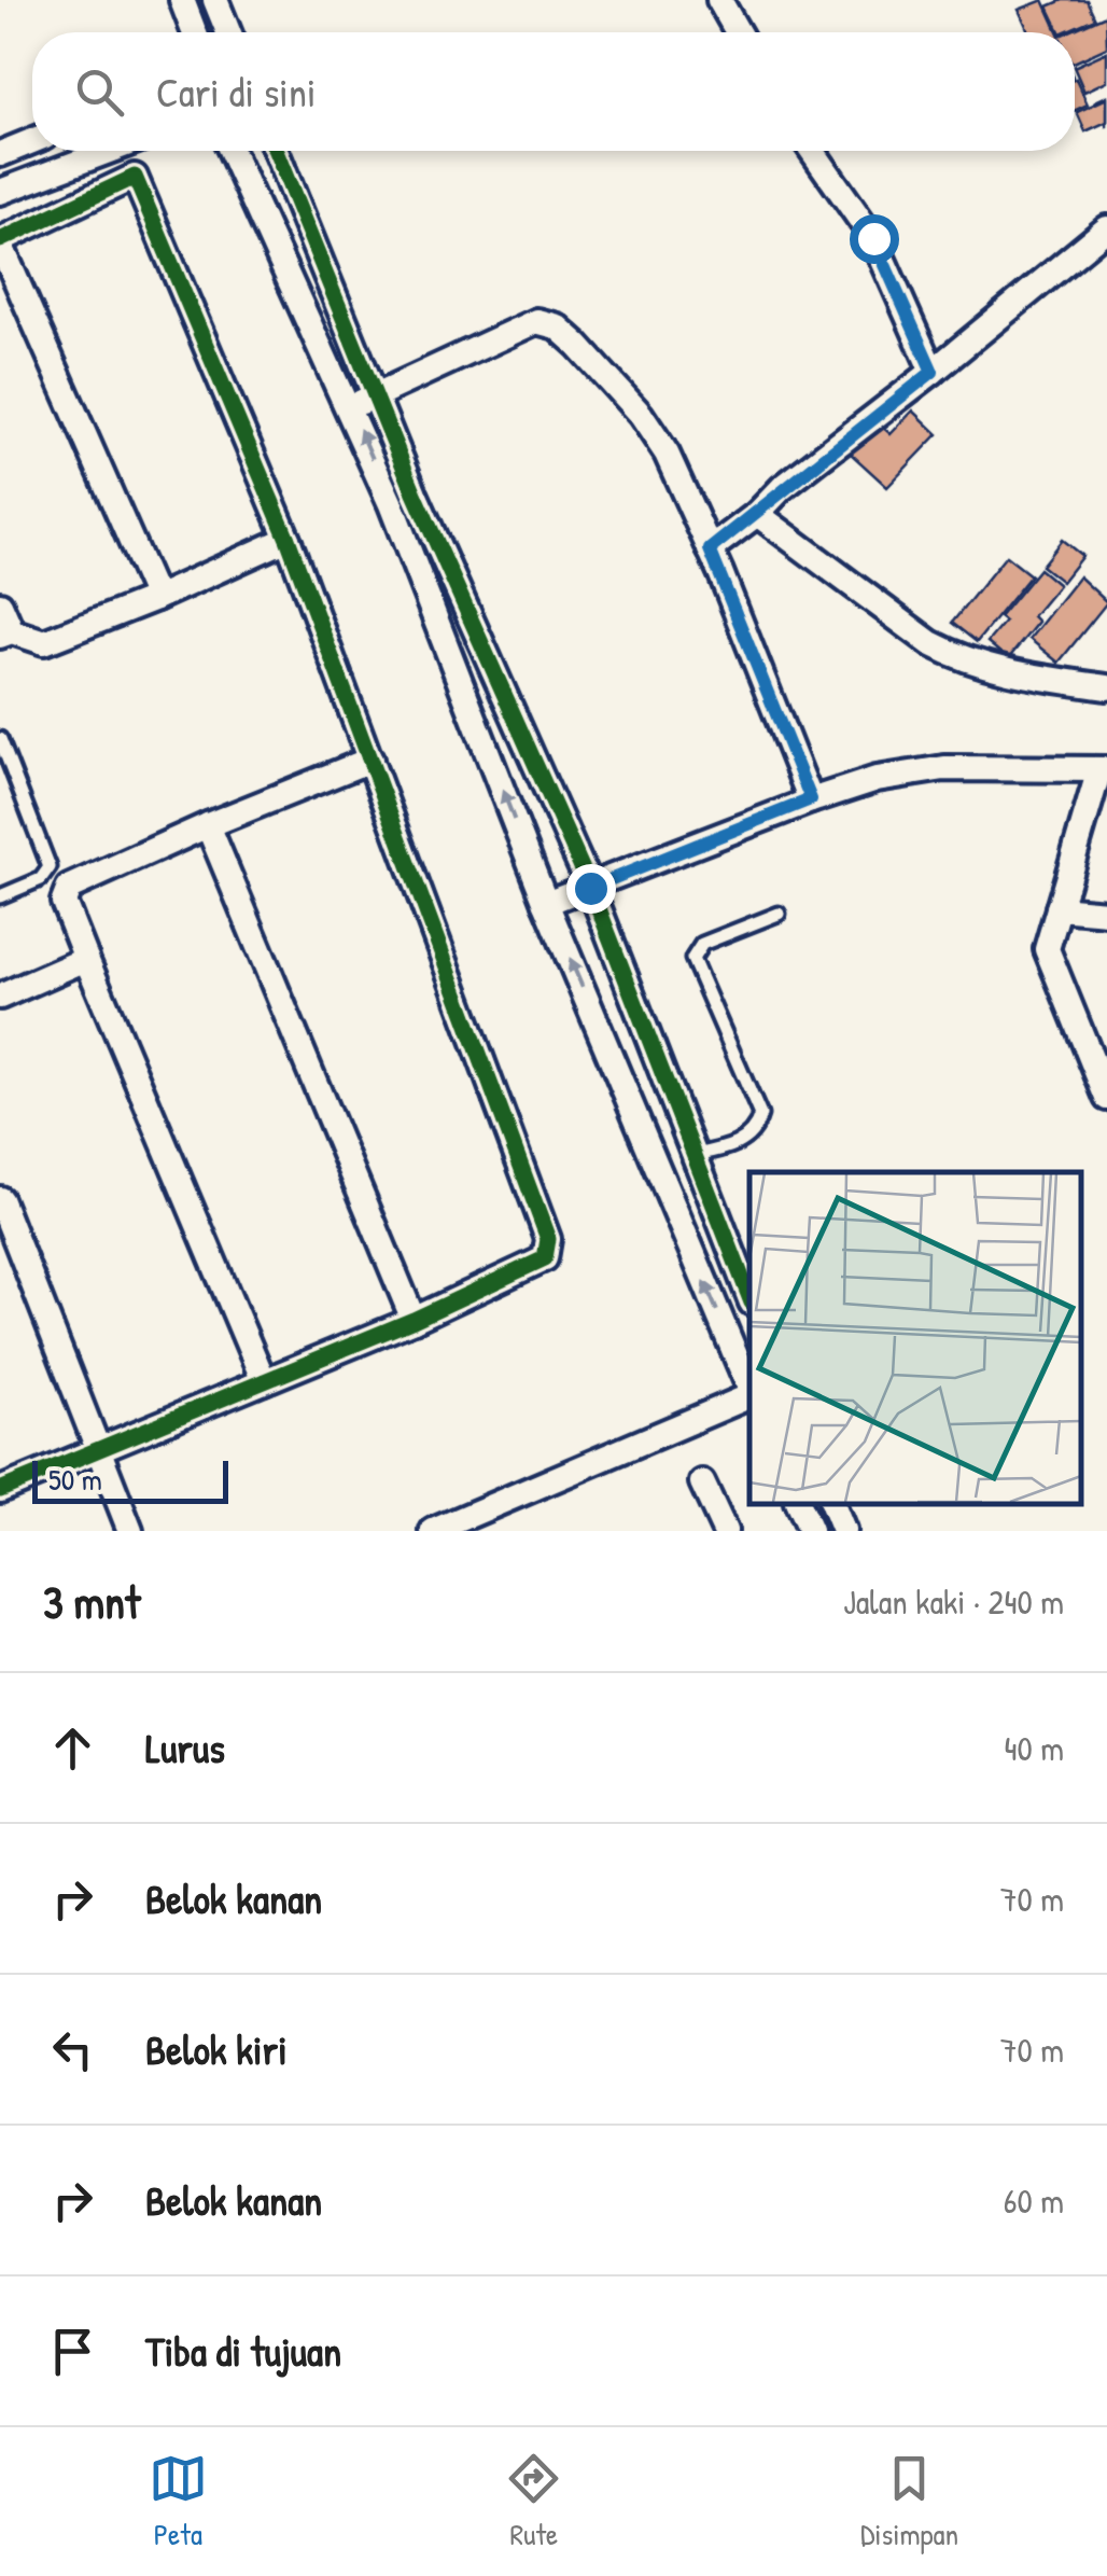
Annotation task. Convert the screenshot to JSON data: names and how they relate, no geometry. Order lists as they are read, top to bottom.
{
  "scale_bar": "50 m",
  "page": {
    "search": "Cari di sini",
    "scale": "50 m",
    "heading": ["3 mnt", "Jalan kaki · 240 m"],
    "list": [
      ["Lurus", "40 m"],
      ["Belok kanan", "70 m"],
      ["Belok kiri", "70 m"],
      ["Belok kanan", "60 m"],
      "Tiba di tujuan"
    ],
    "nav": ["Peta", "Rute", "Disimpan"]
  }
}
